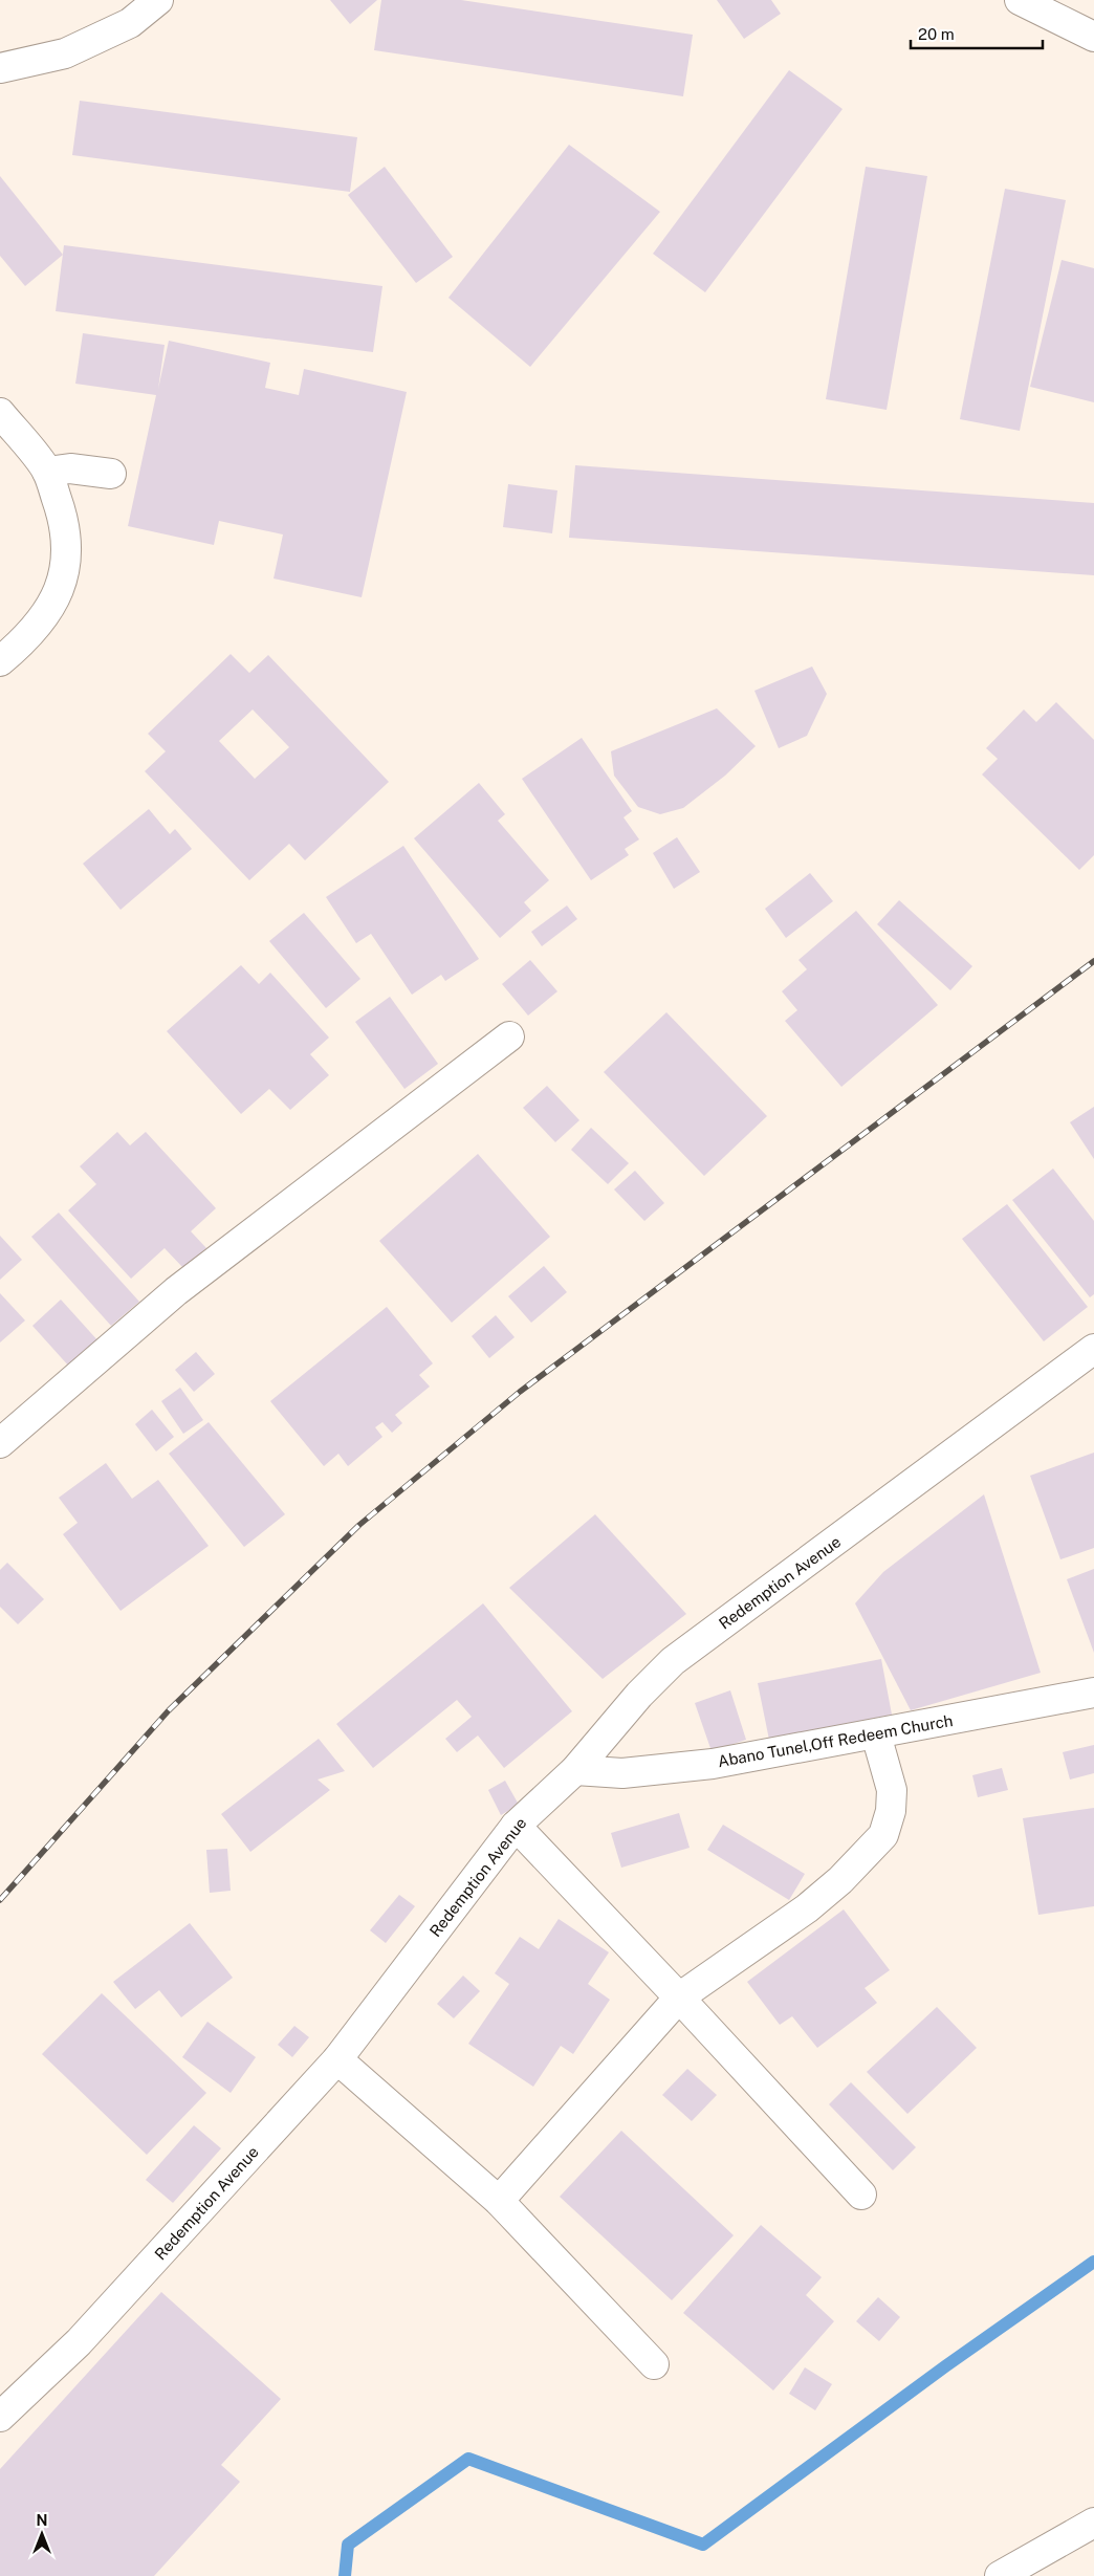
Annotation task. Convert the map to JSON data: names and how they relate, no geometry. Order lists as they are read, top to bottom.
{
  "streets": {
    "street": ["Redemption Avenue", "Abano Tunel,Off Redeem Church"]
  },
  "crossings": [
    ["Redemption Avenue", "Abano Tunel,Off Redeem Church"]
  ],
  "scale_bar": "20 m",
  "north": "top"
}
